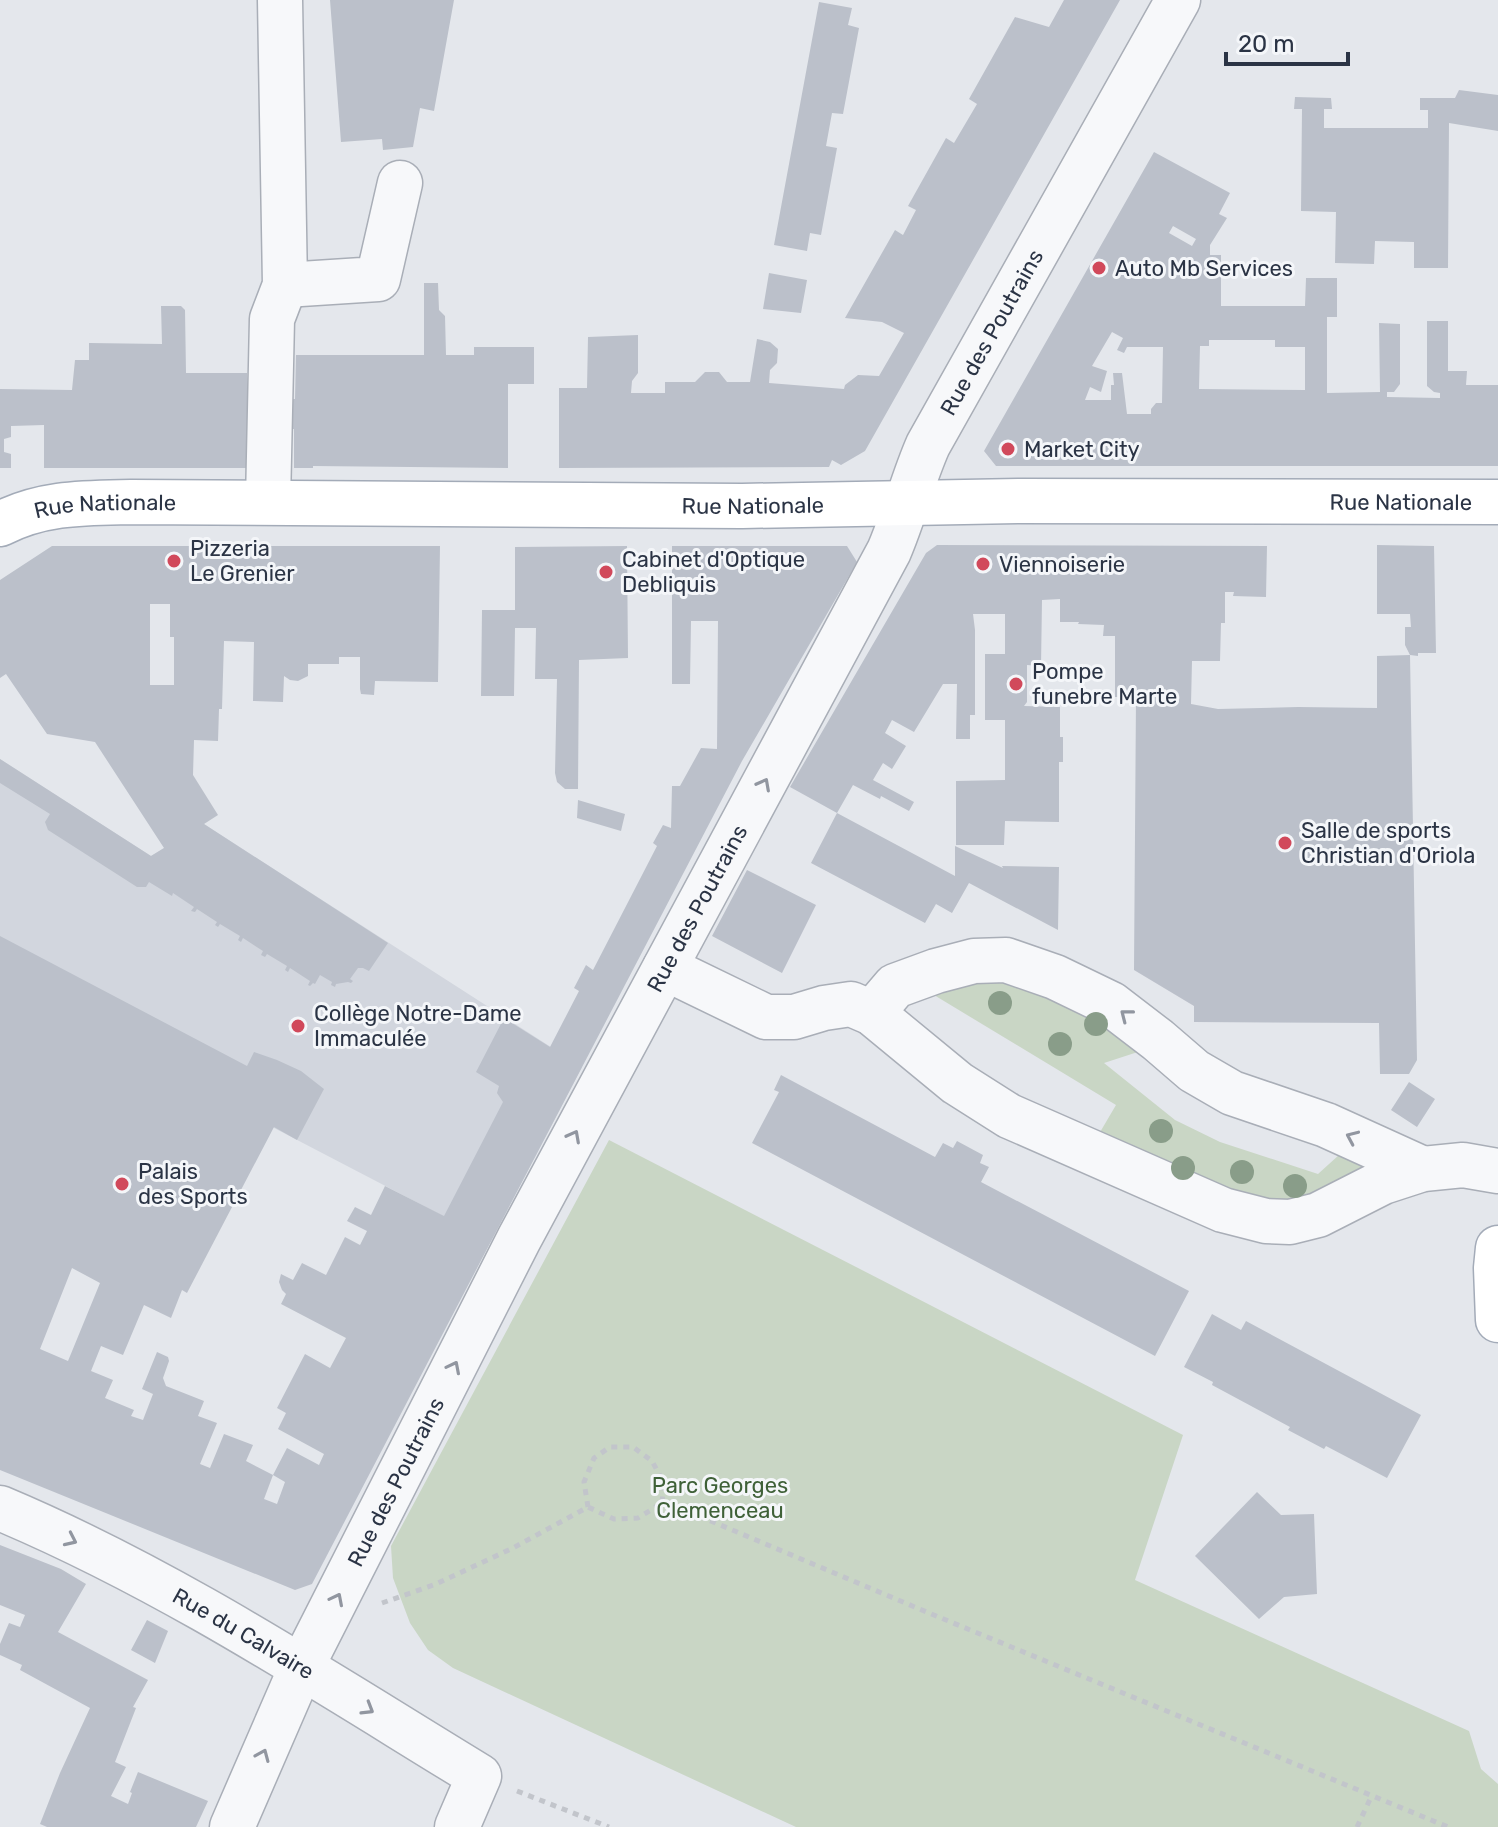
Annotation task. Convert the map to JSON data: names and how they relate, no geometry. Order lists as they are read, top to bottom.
{
  "streets": {
    "main road": ["Rue Nationale"],
    "street": ["Rue des Poutrains", "Rue du Calvaire"]
  },
  "crossings": [
    ["Rue des Poutrains", "Rue Nationale"],
    ["Rue des Poutrains", "Rue du Calvaire"]
  ],
  "one_way": ["Rue des Poutrains", "Rue du Calvaire"],
  "parks": ["Parc Georges Clemenceau"],
  "places": [
    "Auto Mb Services",
    "Market City",
    "Pizzeria Le Grenier",
    "Viennoiserie",
    "Cabinet d'Optique Debliquis",
    "Pompe funebre Marte",
    "Salle de sports Christian d'Oriola",
    "Collège Notre-Dame Immaculée",
    "Palais des Sports"
  ],
  "scale_bar": "20 m"
}
